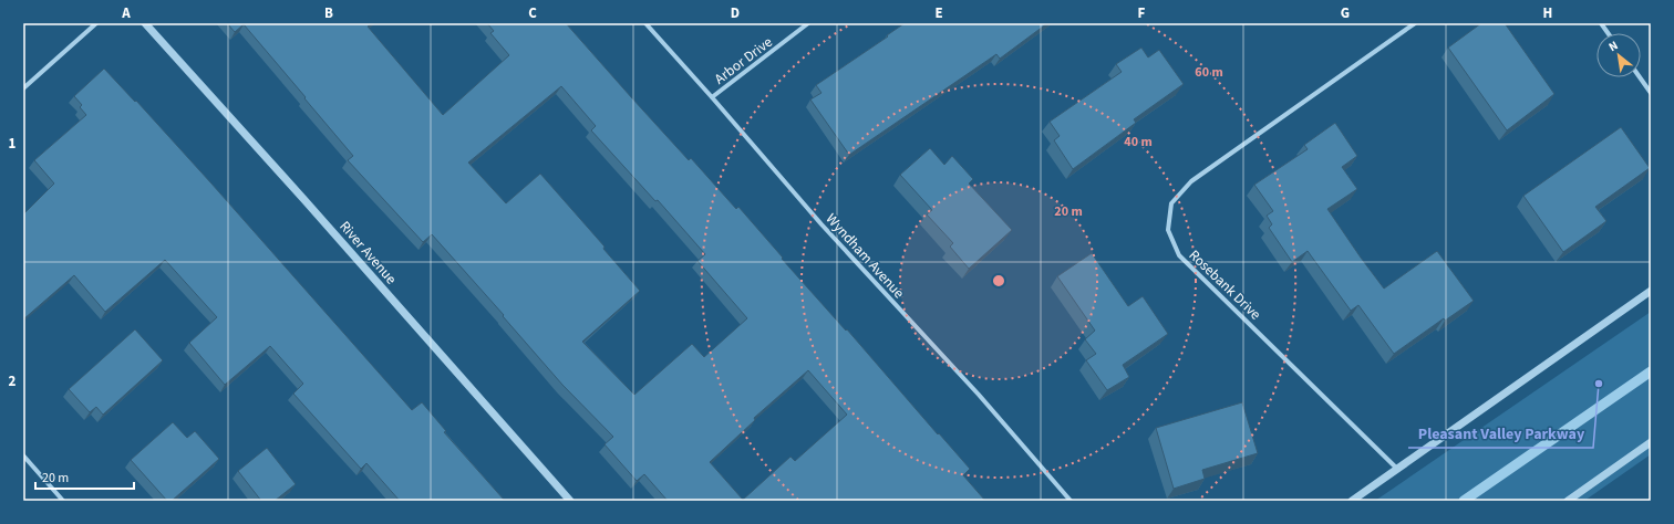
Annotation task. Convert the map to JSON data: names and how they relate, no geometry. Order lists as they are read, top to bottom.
{
  "streets": {
    "street": [
      "Arbor Drive",
      "River Avenue",
      "Wyndham Avenue",
      "Rosebank Drive"
    ]
  },
  "crossings": [
    ["Arbor Drive", "Wyndham Avenue"]
  ],
  "places": ["Pleasant Valley Parkway"],
  "scale_bar": "20 m",
  "north": "top left",
  "grid": {
    "columns": [
      "A",
      "B",
      "C",
      "D",
      "E",
      "F",
      "G",
      "H"
    ],
    "rows": ["1", "2"]
  },
  "rings": ["60 m", "40 m", "20 m"]
}
